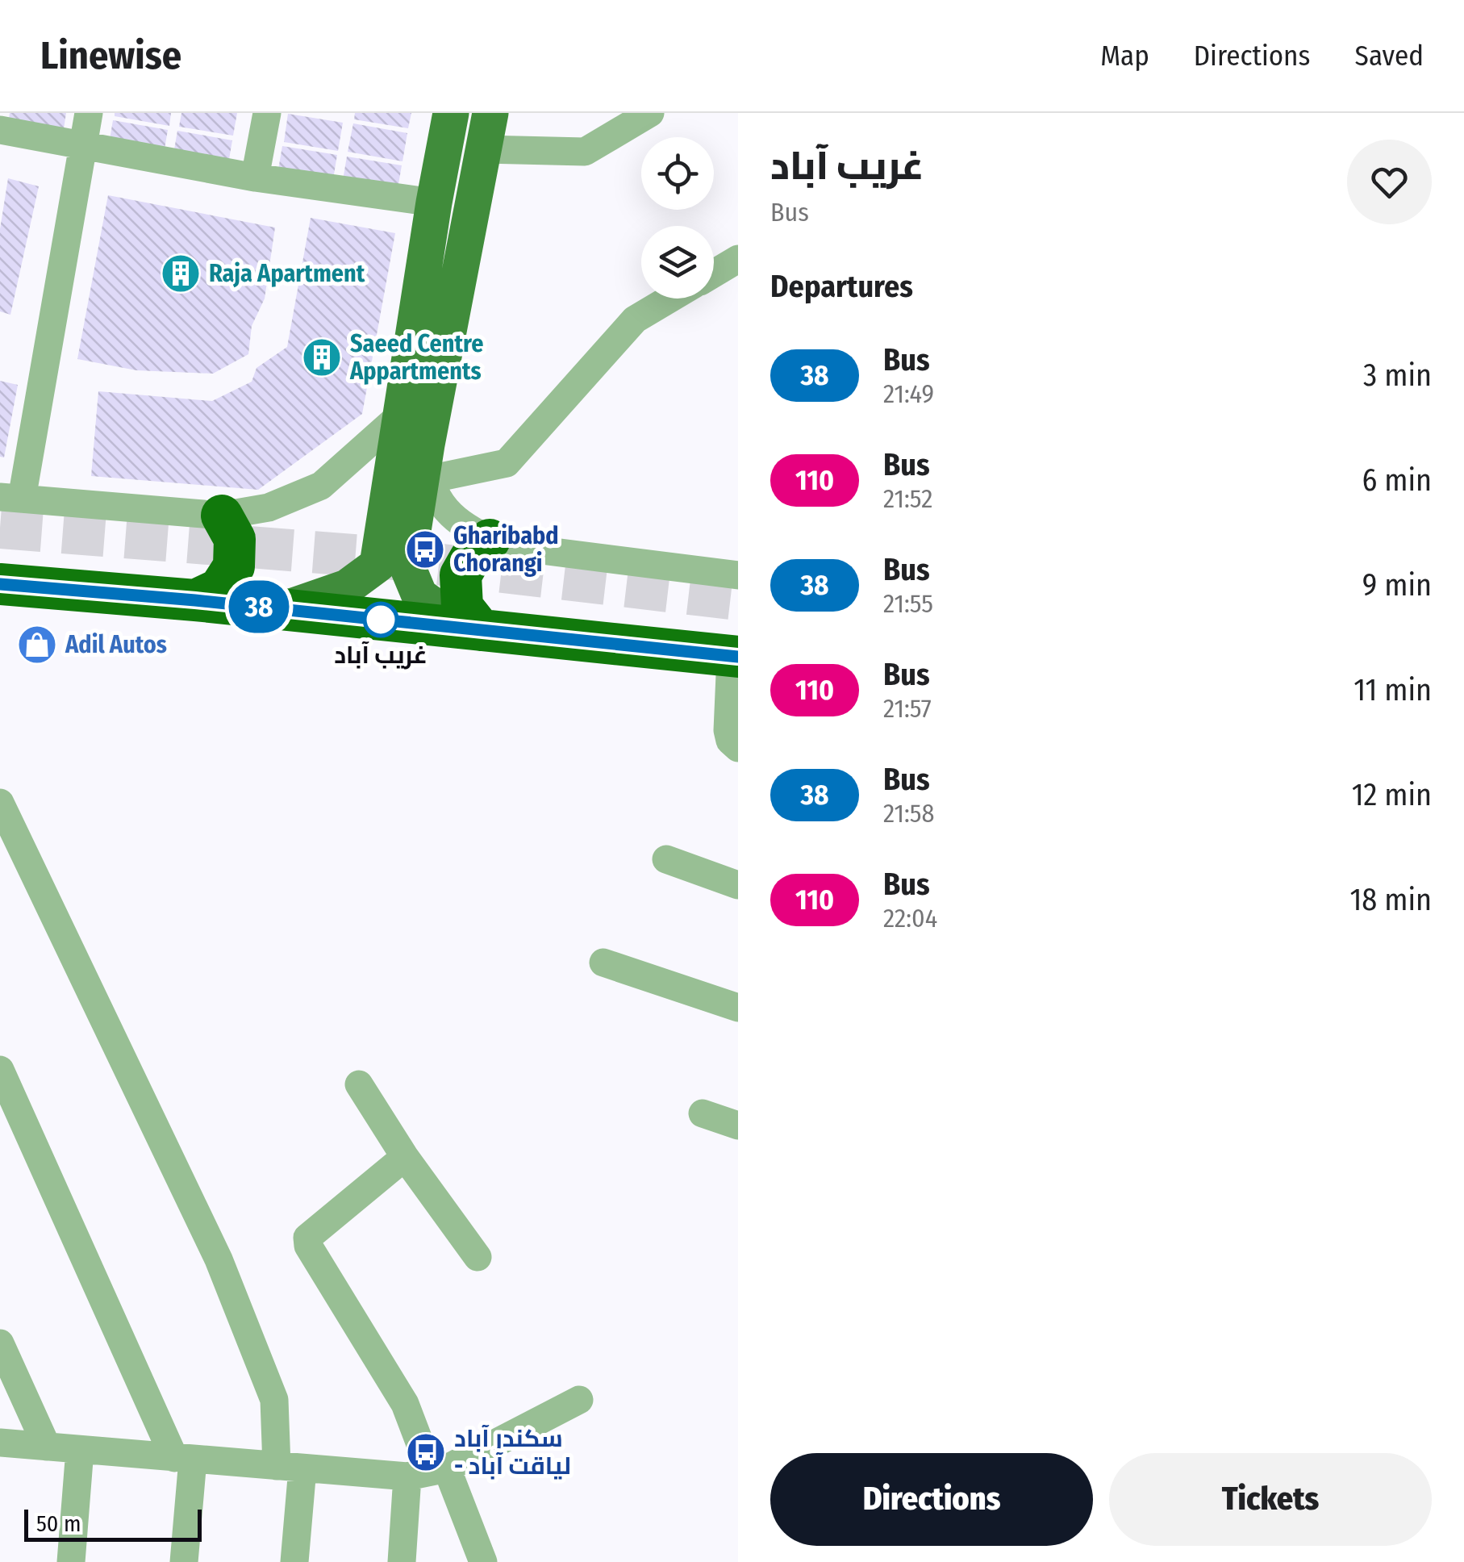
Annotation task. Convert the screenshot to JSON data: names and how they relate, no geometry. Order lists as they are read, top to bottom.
{
  "places": {
    "building": ["Raja Apartment", "Saeed Centre Appartments"],
    "bus stop": ["Gharibabd Chorangi", "سکندر آباد - لیاقت آباد"],
    "other": ["غریب آباد"],
    "shop": ["Adil Autos"]
  },
  "lines": ["bus line 38"],
  "scale_bar": "50 m",
  "page": {
    "header": "Linewise",
    "nav": ["Map", "Directions", "Saved"],
    "on_map": "38",
    "heading": [
      ["غریب آباد", "Bus"],
      "Departures"
    ],
    "list": [
      {
        "mark": "38",
        "name": "Bus",
        "note": "21:49",
        "value": "3 min"
      },
      {
        "mark": "110",
        "name": "Bus",
        "note": "21:52",
        "value": "6 min"
      },
      {
        "mark": "38",
        "name": "Bus",
        "note": "21:55",
        "value": "9 min"
      },
      {
        "mark": "110",
        "name": "Bus",
        "note": "21:57",
        "value": "11 min"
      },
      {
        "mark": "38",
        "name": "Bus",
        "note": "21:58",
        "value": "12 min"
      },
      {
        "mark": "110",
        "name": "Bus",
        "note": "22:04",
        "value": "18 min"
      }
    ],
    "buttons": ["Directions", "Tickets"],
    "scale": "50 m"
  }
}
